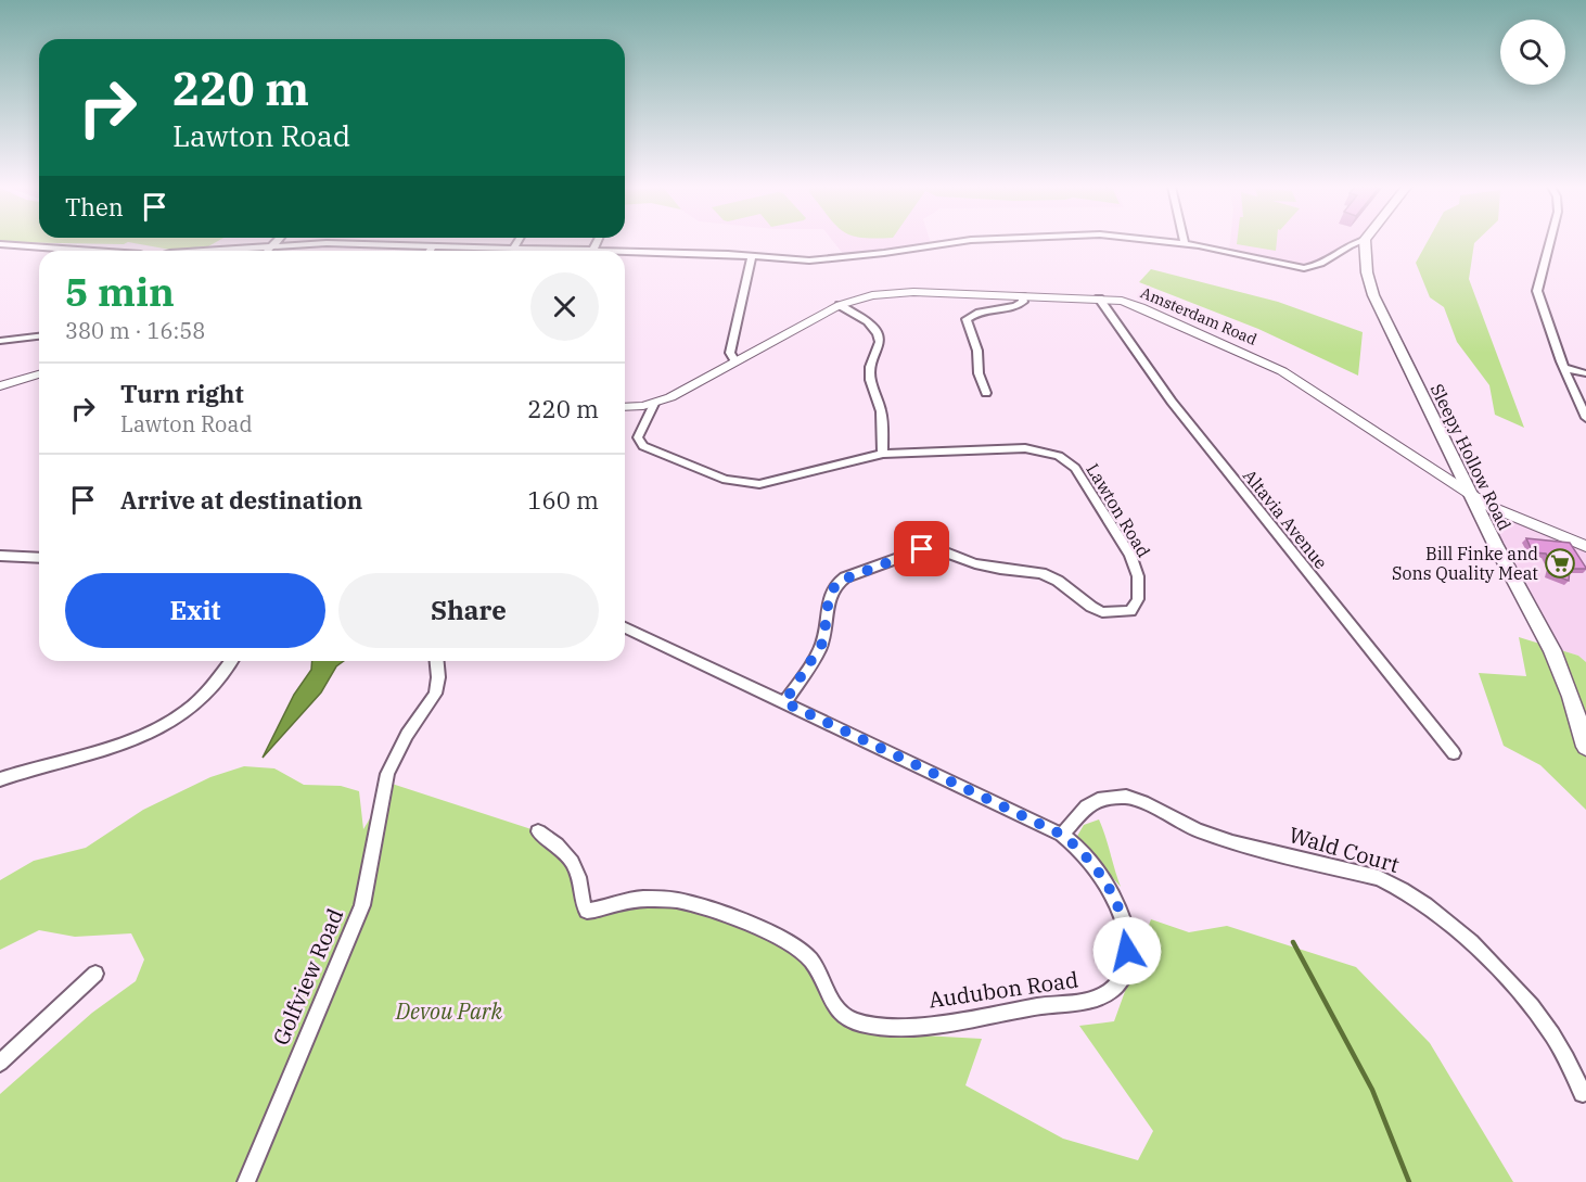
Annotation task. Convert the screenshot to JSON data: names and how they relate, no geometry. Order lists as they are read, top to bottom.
{
  "streets": {
    "main road": ["Sleepy Hollow Road"],
    "street": [
      "Amsterdam Road",
      "Lawton Road",
      "Altavia Avenue",
      "Wald Court",
      "Golfview Road",
      "Audubon Road"
    ]
  },
  "crossings": [
    ["Amsterdam Road", "Sleepy Hollow Road"],
    ["Amsterdam Road", "Lawton Road"],
    ["Amsterdam Road", "Altavia Avenue"],
    ["Lawton Road", "Audubon Road"],
    ["Wald Court", "Audubon Road"]
  ],
  "parks": ["Devou Park"],
  "places": {
    "supermarket": ["Bill Finke and Sons Quality Meat"]
  },
  "page": {
    "turn": ["220 m", "Lawton Road"],
    "then": "Then",
    "heading": ["5 min", "380 m · 16:58"],
    "list": [
      {
        "name": "Turn right",
        "note": "Lawton Road",
        "value": "220 m"
      },
      {
        "name": "Arrive at destination",
        "value": "160 m"
      }
    ],
    "buttons": ["Exit", "Share"]
  }
}
